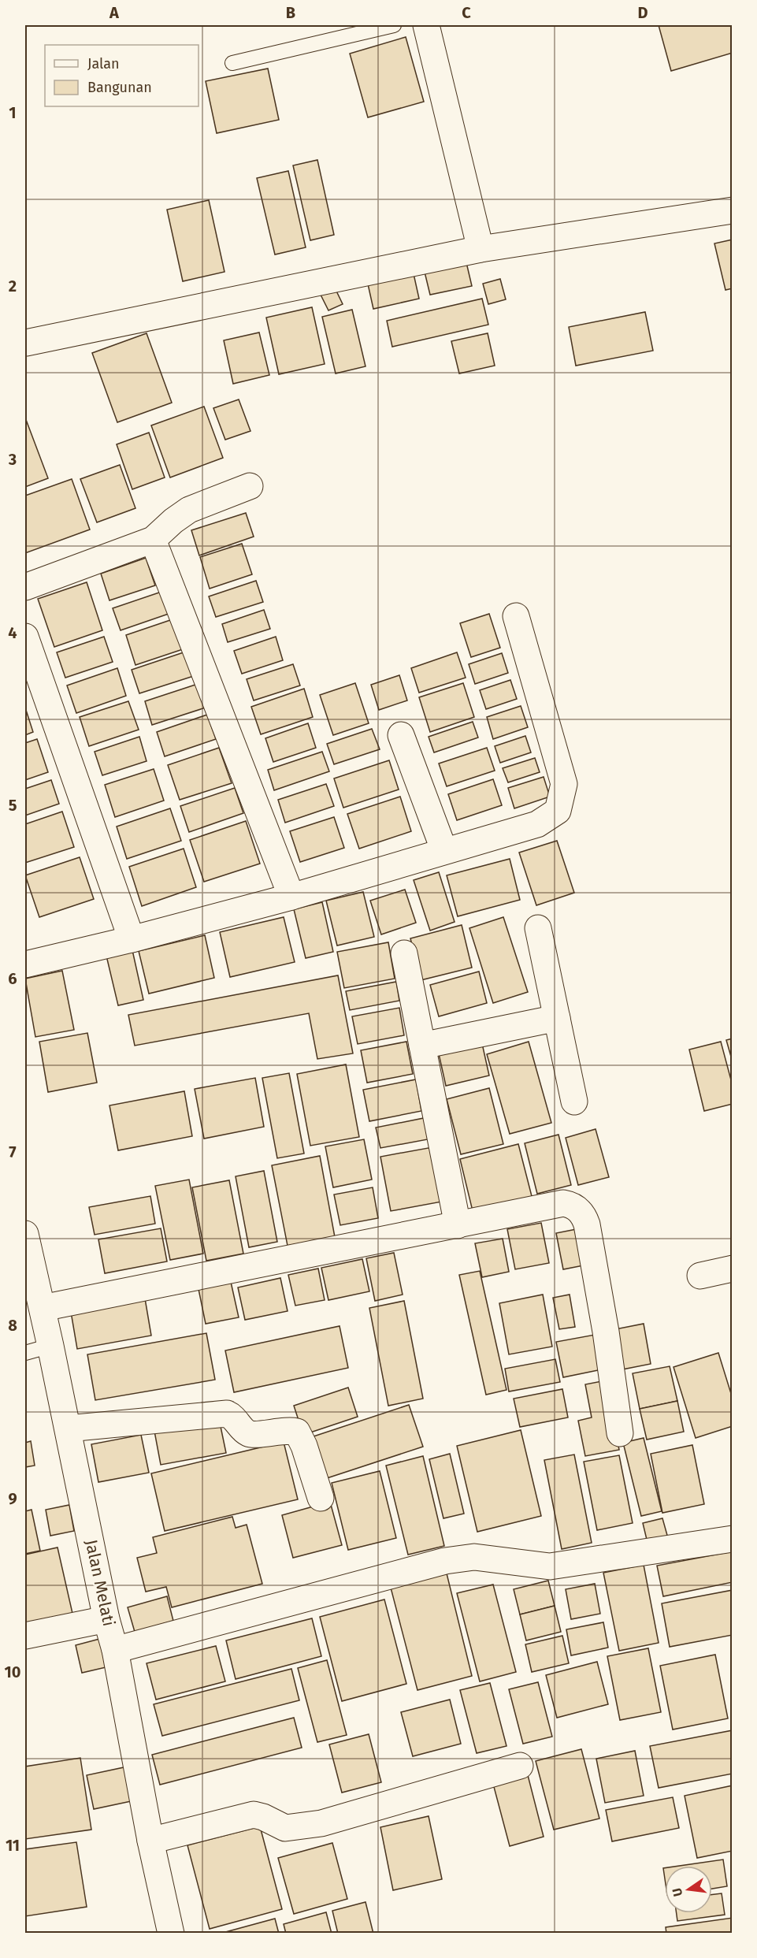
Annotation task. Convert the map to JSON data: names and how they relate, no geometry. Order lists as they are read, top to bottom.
{
  "streets": {
    "street": ["Jalan Melati"]
  },
  "legend": ["Jalan", "Bangunan"],
  "north": "left",
  "grid": {
    "columns": [
      "A",
      "B",
      "C",
      "D"
    ],
    "rows": [
      "1",
      "2",
      "3",
      "4",
      "5",
      "6",
      "7",
      "8",
      "9",
      "10",
      "11"
    ]
  }
}
